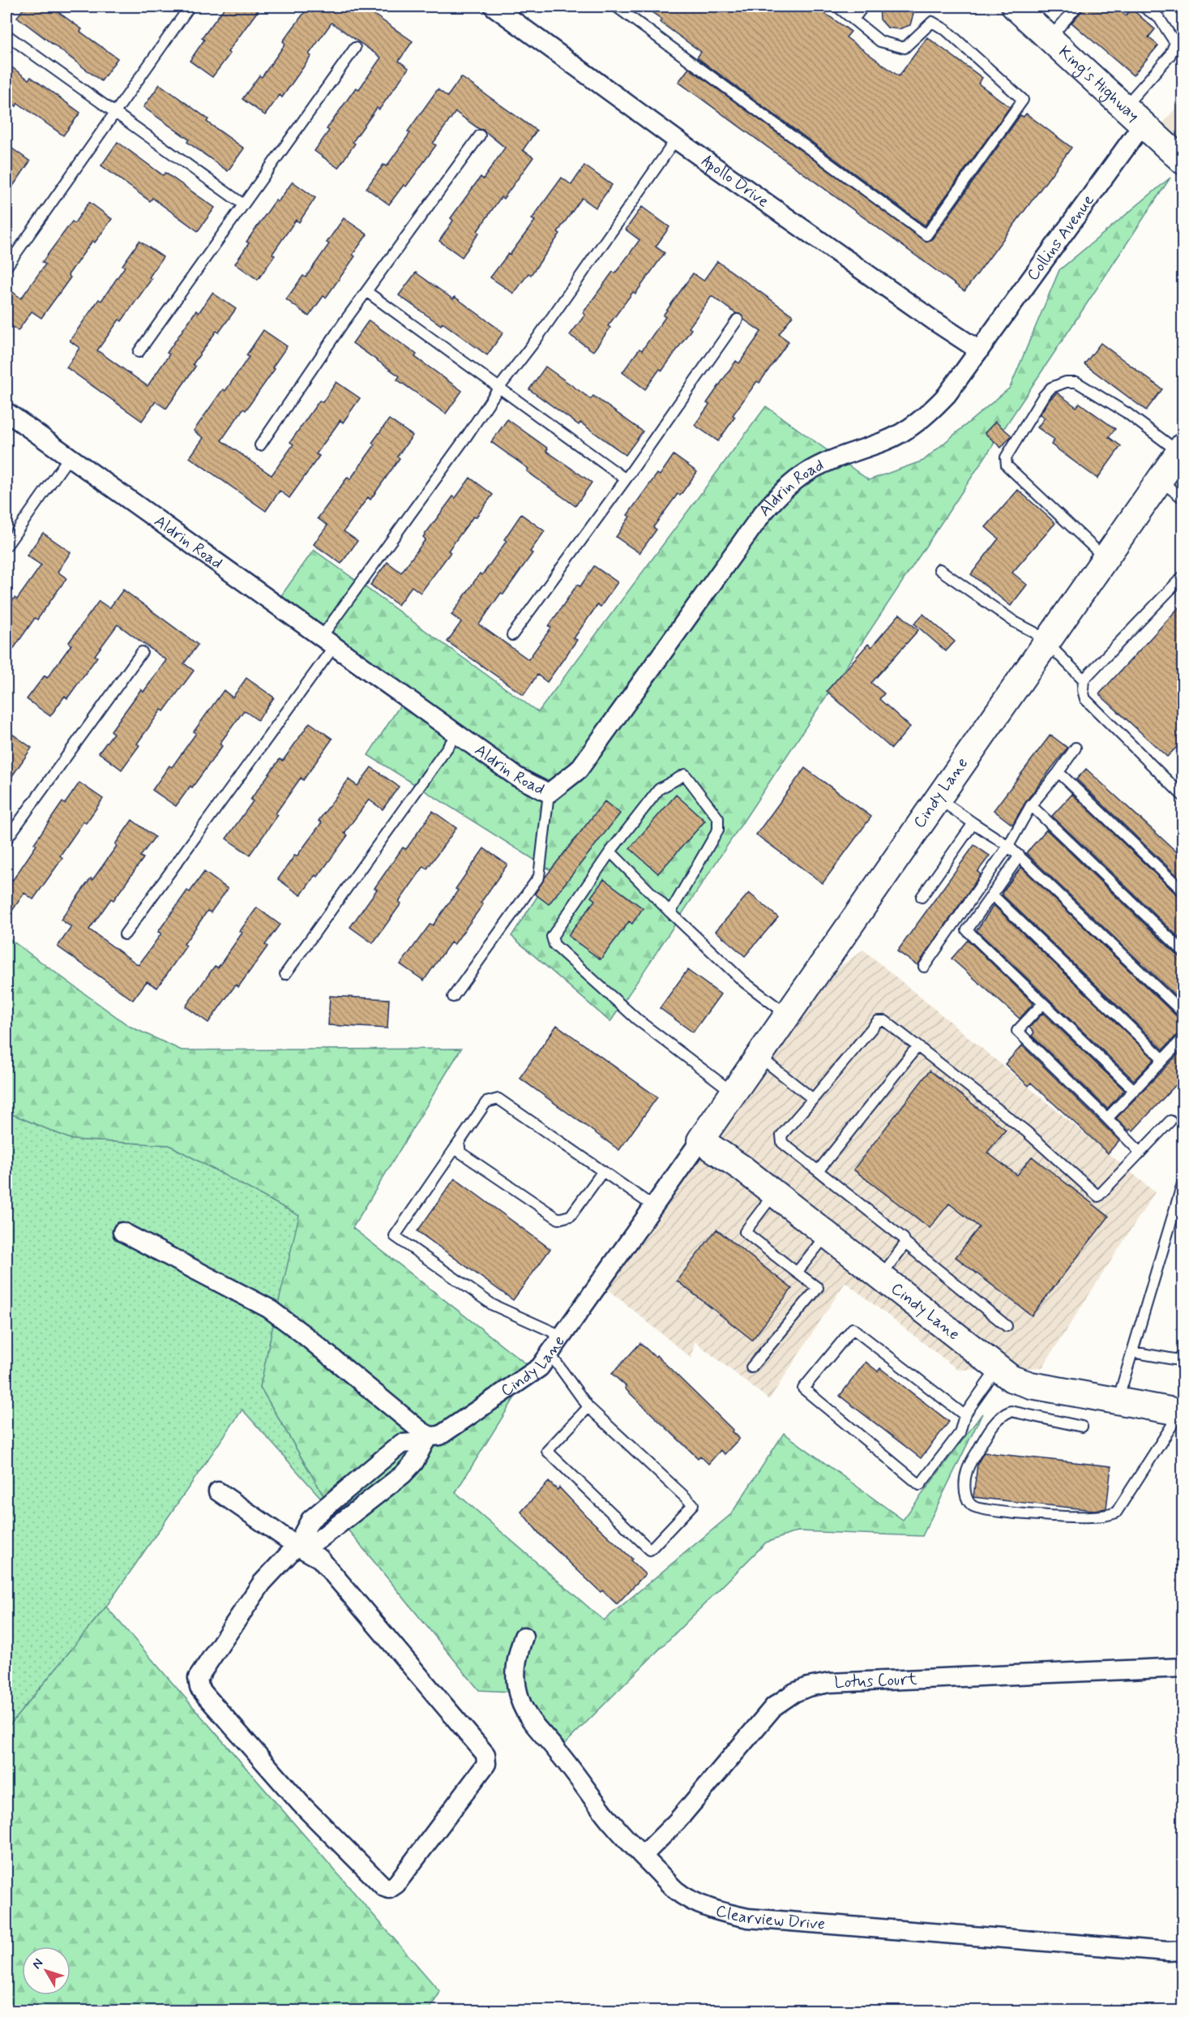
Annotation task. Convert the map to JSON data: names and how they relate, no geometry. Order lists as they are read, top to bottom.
{
  "streets": {
    "street": [
      "King's Highway",
      "Apollo Drive",
      "Collins Avenue",
      "Aldrin Road",
      "Cindy Lane",
      "Lotus Court",
      "Clearview Drive"
    ]
  },
  "crossings": [
    ["King's Highway", "Collins Avenue"],
    ["Apollo Drive", "Collins Avenue"],
    ["Apollo Drive", "Aldrin Road"],
    ["Collins Avenue", "Aldrin Road"],
    ["Lotus Court", "Clearview Drive"]
  ],
  "north": "top left"
}
